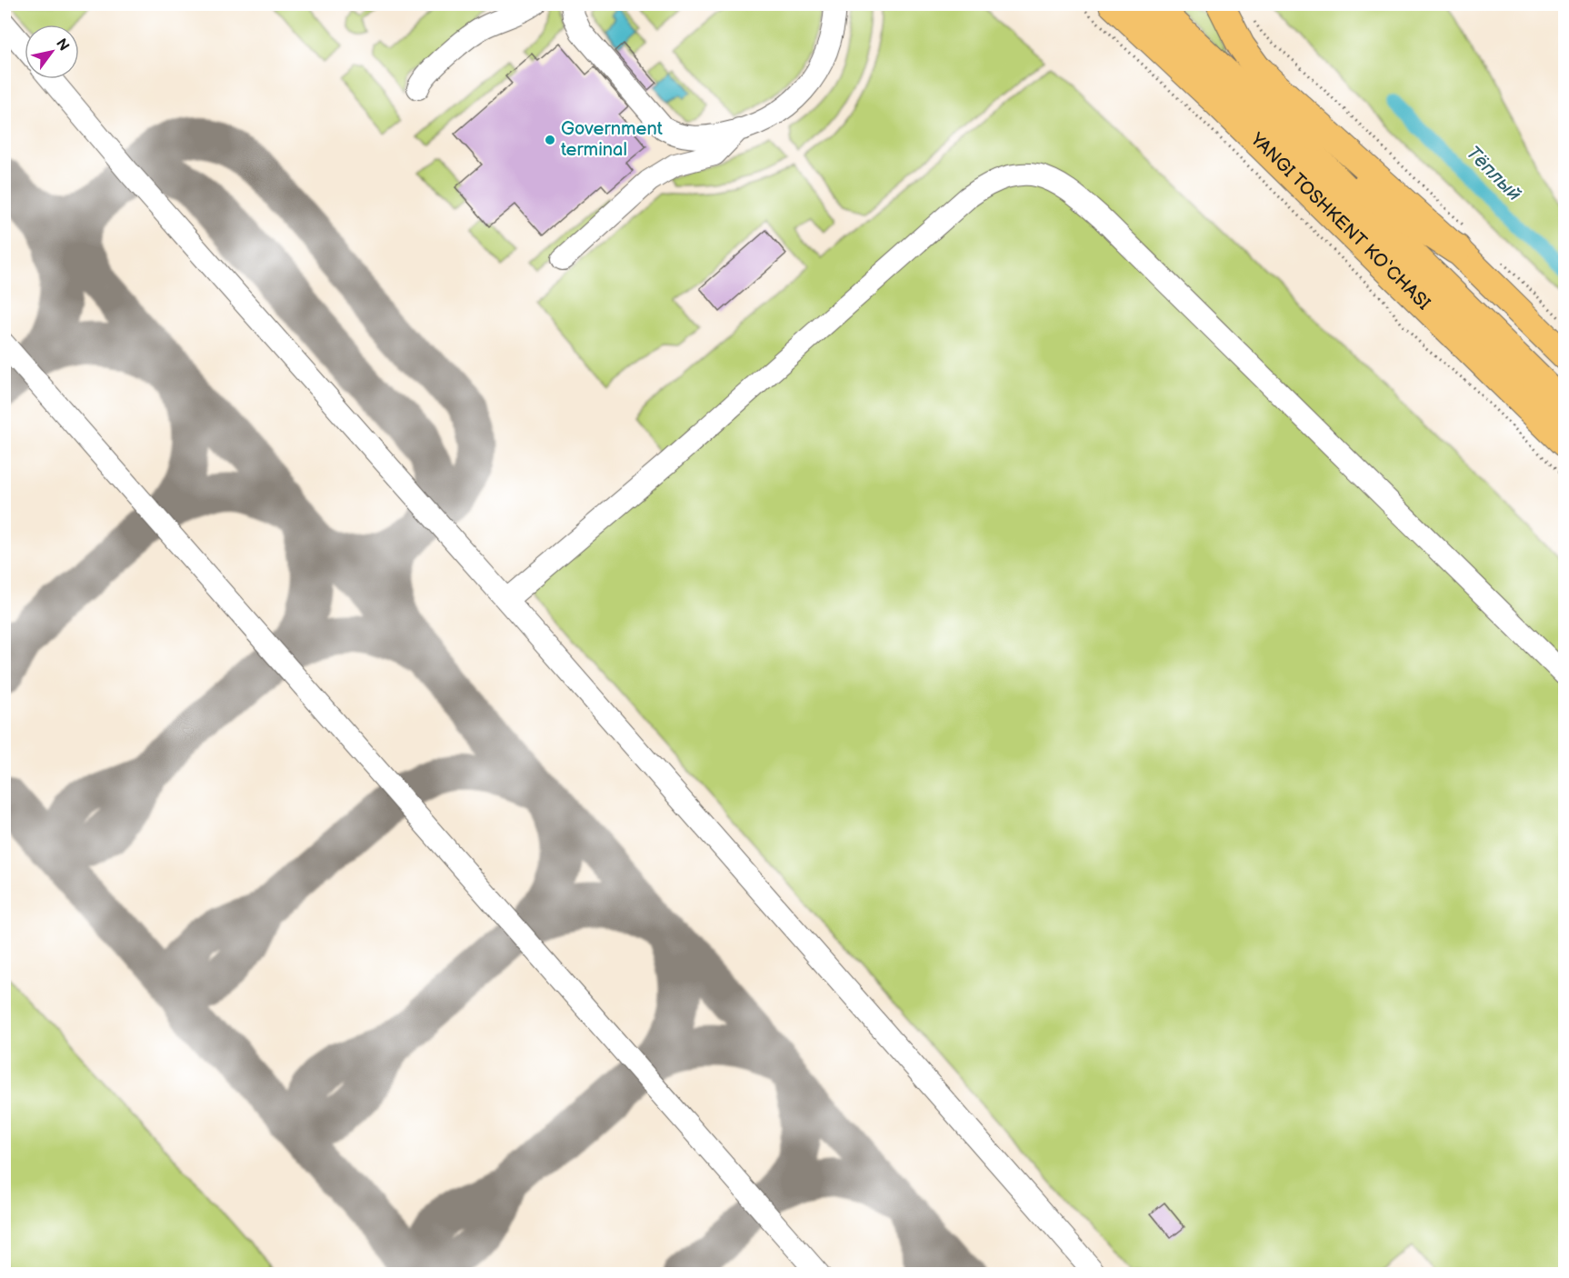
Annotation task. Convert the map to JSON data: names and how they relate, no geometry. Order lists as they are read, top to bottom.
{
  "streets": {
    "highway": ["YANGI TOSHKENT KO‘CHASI"]
  },
  "water": ["Тёплый"],
  "places": ["Government terminal"],
  "north": "top right"
}
